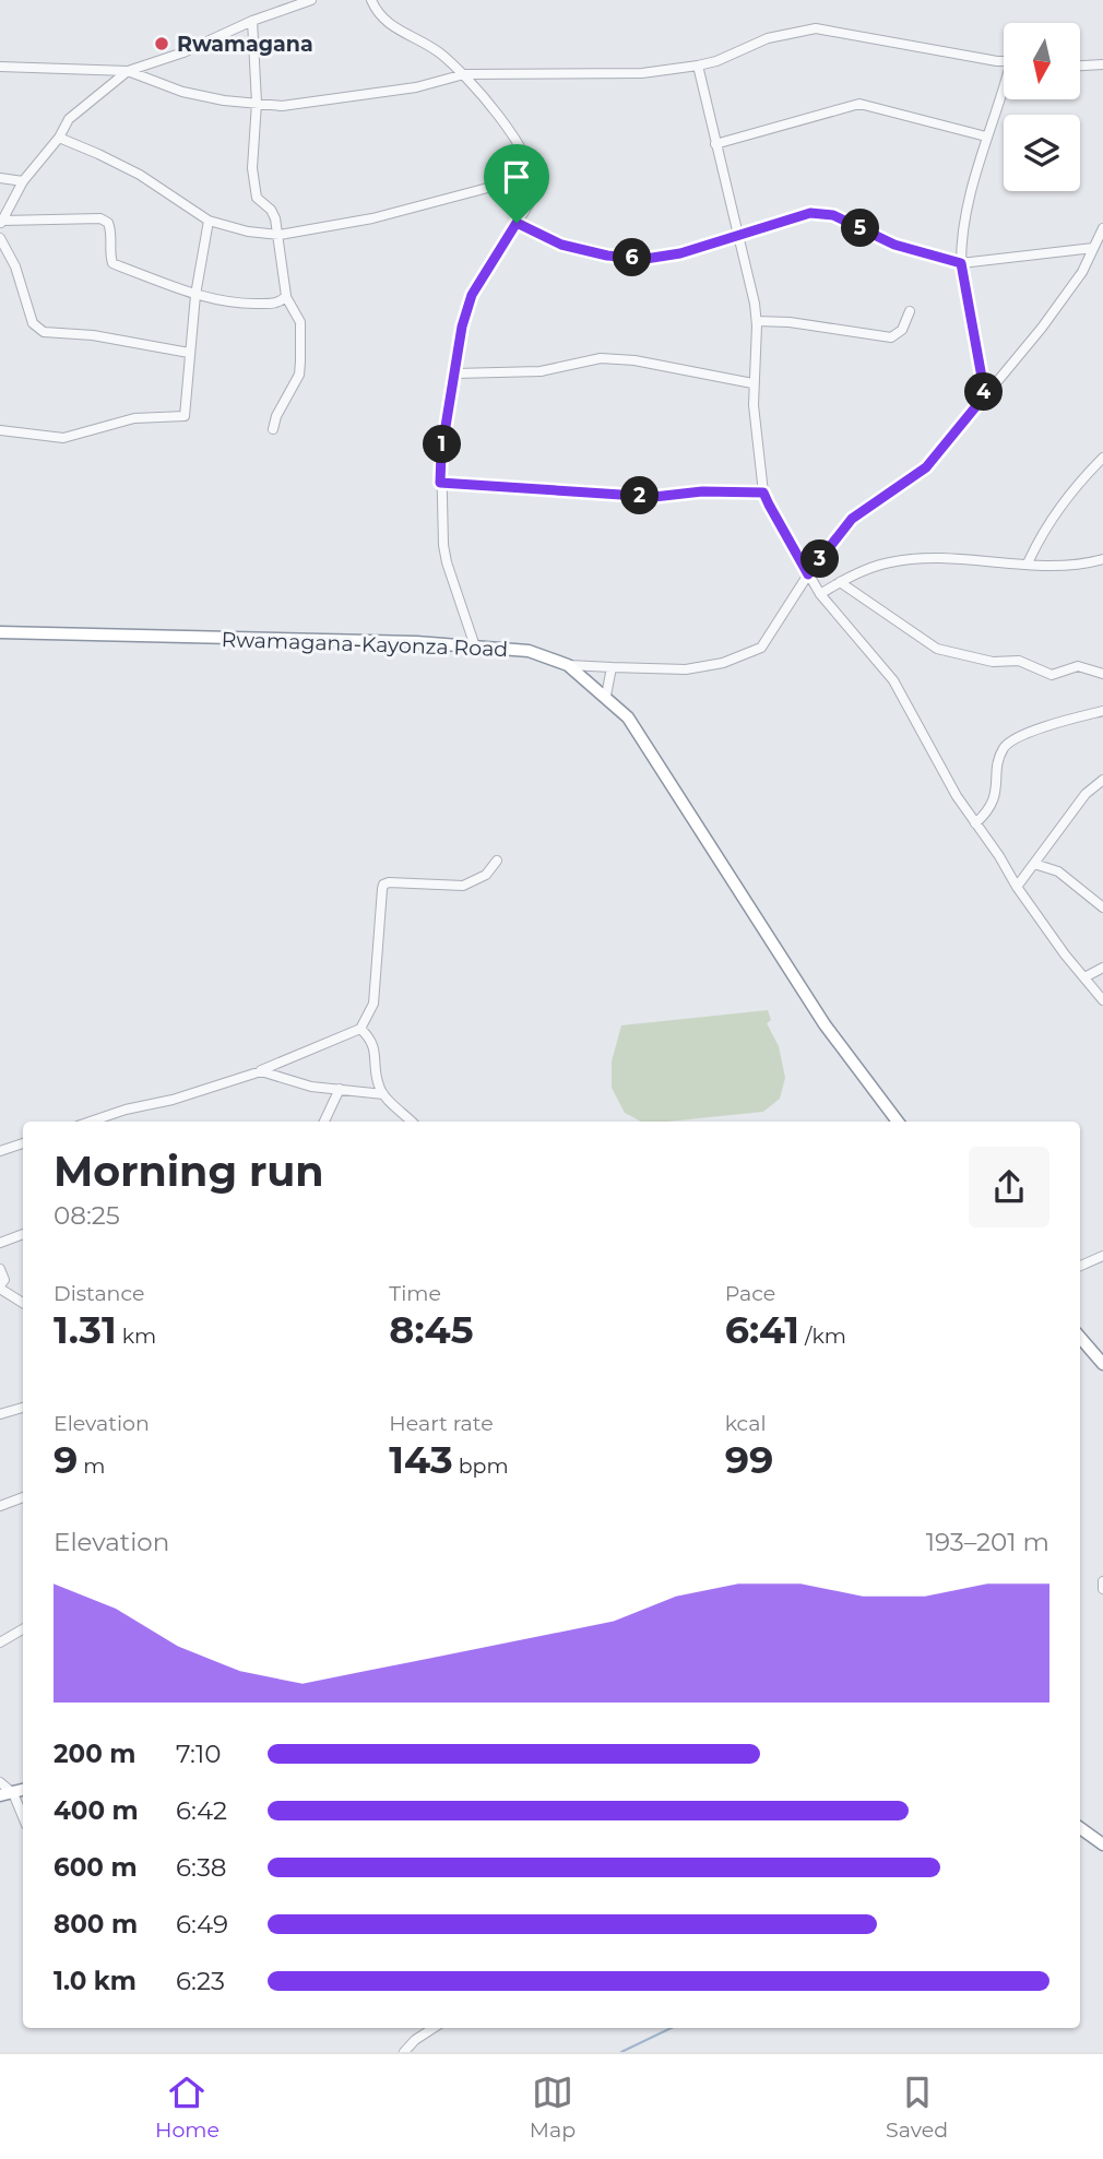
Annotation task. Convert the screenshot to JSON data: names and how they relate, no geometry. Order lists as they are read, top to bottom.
{
  "streets": {
    "highway": ["Rwamagana-Kayonza Road"]
  },
  "places": ["Rwamagana"],
  "north": "bottom",
  "page": {
    "pins": [
      "5",
      "6",
      "4",
      "1",
      "2",
      "3"
    ],
    "heading": ["Morning run", "08:25"],
    "stats": [
      ["Distance", "1.31 km"],
      ["Time", "8:45"],
      ["Pace", "6:41 /km"],
      ["Elevation", "9 m"],
      ["Heart rate", "143 bpm"],
      ["kcal", "99"]
    ],
    "chart": ["Elevation", "193–201 m"],
    "list": [
      {
        "name": "200 m",
        "note": "7:10"
      },
      {
        "name": "400 m",
        "note": "6:42"
      },
      {
        "name": "600 m",
        "note": "6:38"
      },
      {
        "name": "800 m",
        "note": "6:49"
      },
      {
        "name": "1.0 km",
        "note": "6:23"
      }
    ],
    "tabs": ["Home", "Map", "Saved"]
  }
}
